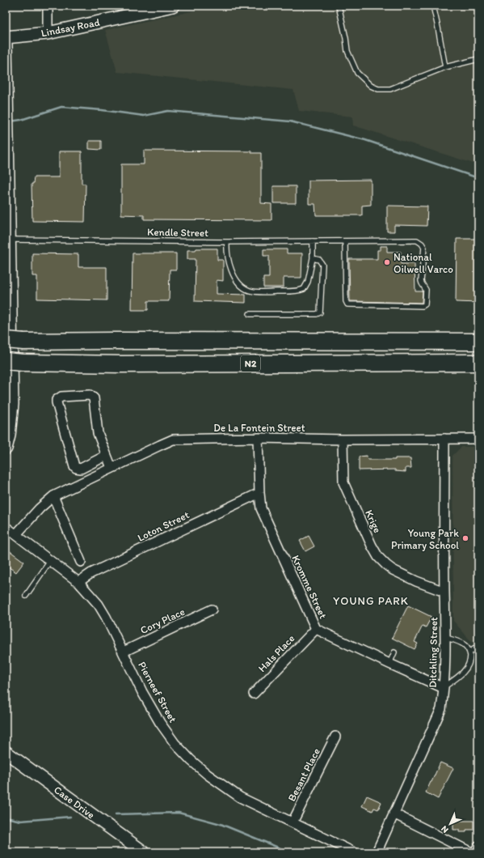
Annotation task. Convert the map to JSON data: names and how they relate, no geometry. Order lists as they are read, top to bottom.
{
  "streets": {
    "highway": ["N2"],
    "street": [
      "Lindsay Road",
      "De La Fontein Street",
      "Krige",
      "Loton Street",
      "Kromme Street",
      "Cory Place",
      "Ditchling Street",
      "Hals Place",
      "Pierneef Street",
      "Besant Place",
      "Case Drive"
    ],
    "lane": ["Kendle Street"]
  },
  "crossings": [
    ["De La Fontein Street", "Krige"],
    ["De La Fontein Street", "Kromme Street"],
    ["De La Fontein Street", "Ditchling Street"],
    ["De La Fontein Street", "Pierneef Street"],
    ["Krige", "Ditchling Street"],
    ["Loton Street", "Kromme Street"],
    ["Loton Street", "Pierneef Street"],
    ["Kromme Street", "Ditchling Street"],
    ["Kromme Street", "Hals Place"],
    ["Cory Place", "Pierneef Street"],
    ["Pierneef Street", "Besant Place"]
  ],
  "districts": ["YOUNG PARK"],
  "places": ["National Oilwell Varco", "Young Park Primary School"],
  "north": "bottom left"
}
